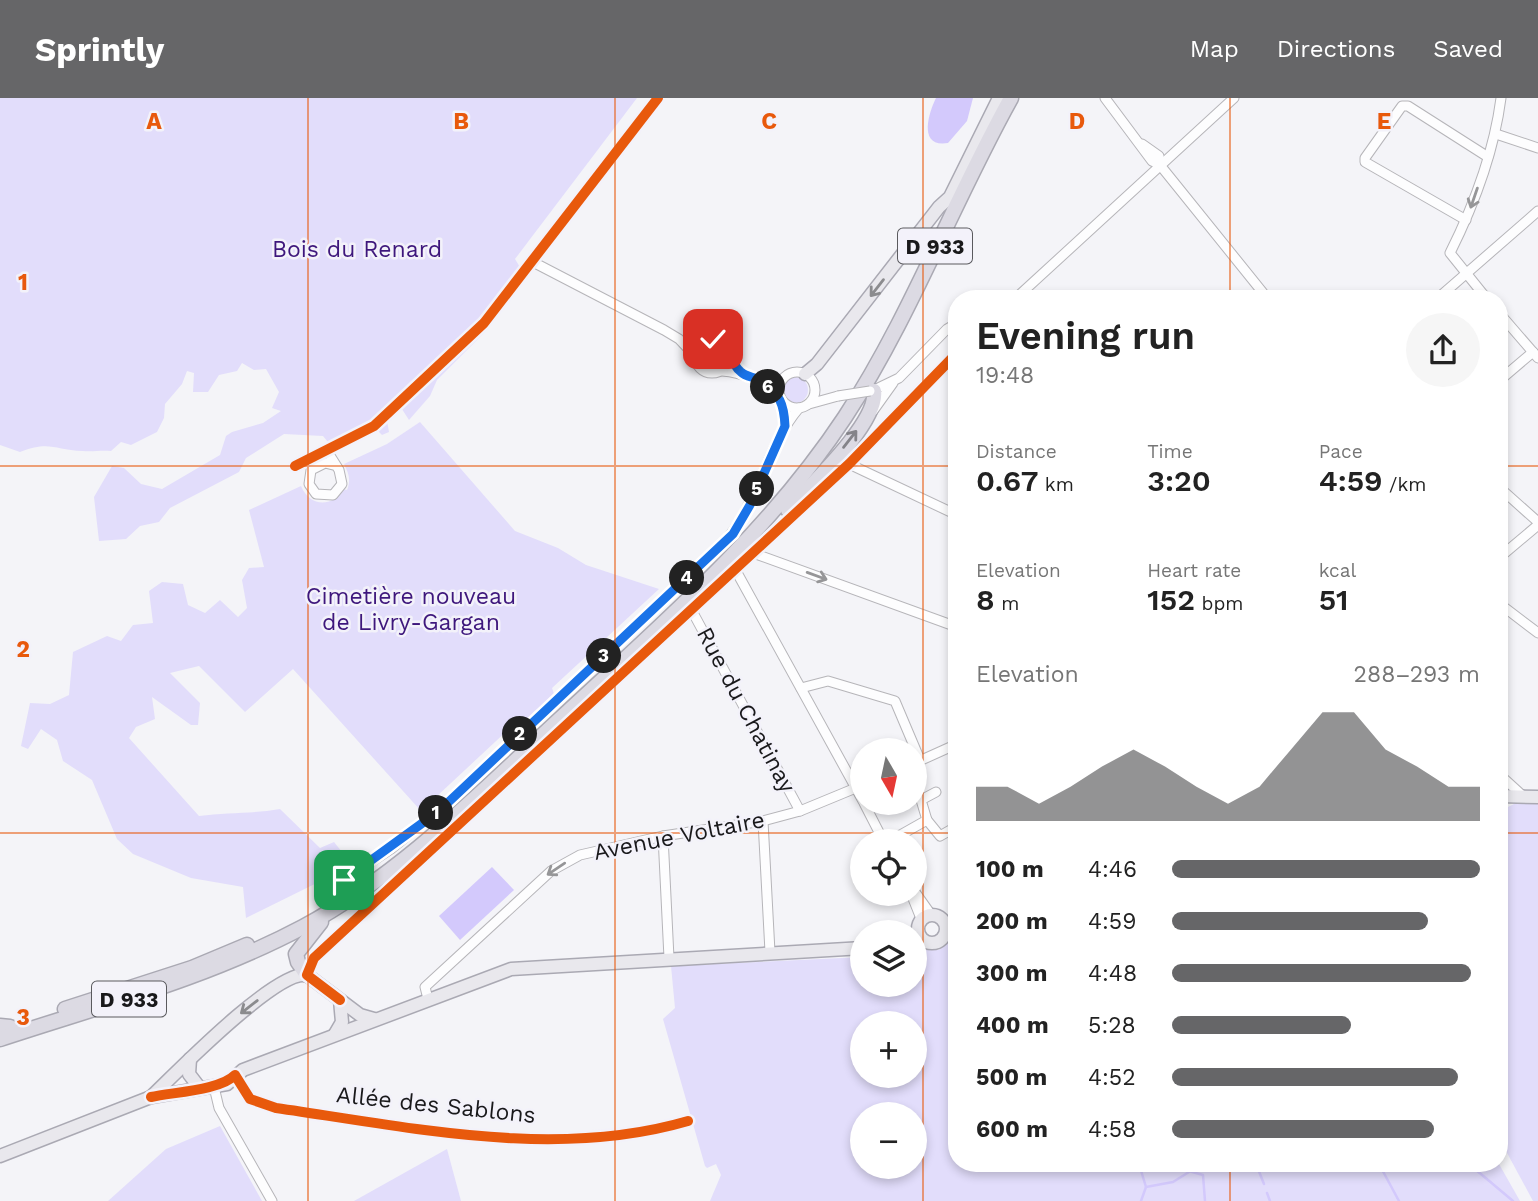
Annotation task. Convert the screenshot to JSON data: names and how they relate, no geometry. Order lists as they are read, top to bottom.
{
  "streets": {
    "highway": ["D 933"],
    "street": ["Rue du Chatinay", "Avenue Voltaire", "Allée des Sablons"]
  },
  "crossings": [
    ["Rue du Chatinay", "Avenue Voltaire"]
  ],
  "one_way": ["Avenue Voltaire"],
  "parks": ["Bois du Renard", "Cimetière nouveau de Livry-Gargan"],
  "north": "bottom",
  "page": {
    "header": "Sprintly",
    "nav": ["Map", "Directions", "Saved"],
    "heading": ["Evening run", "19:48"],
    "pins": [
      "6",
      "5",
      "4",
      "3",
      "2",
      "1"
    ],
    "stats": [
      ["Distance", "0.67 km"],
      ["Time", "3:20"],
      ["Pace", "4:59 /km"],
      ["Elevation", "8 m"],
      ["Heart rate", "152 bpm"],
      ["kcal", "51"]
    ],
    "chart": ["Elevation", "288–293 m"],
    "map_buttons": ["+", "−"],
    "list": [
      {
        "name": "100 m",
        "note": "4:46"
      },
      {
        "name": "200 m",
        "note": "4:59"
      },
      {
        "name": "300 m",
        "note": "4:48"
      },
      {
        "name": "400 m",
        "note": "5:28"
      },
      {
        "name": "500 m",
        "note": "4:52"
      },
      {
        "name": "600 m",
        "note": "4:58"
      }
    ]
  },
  "grid": {
    "columns": [
      "A",
      "B",
      "C",
      "D",
      "E"
    ],
    "rows": ["1", "2", "3"]
  }
}
